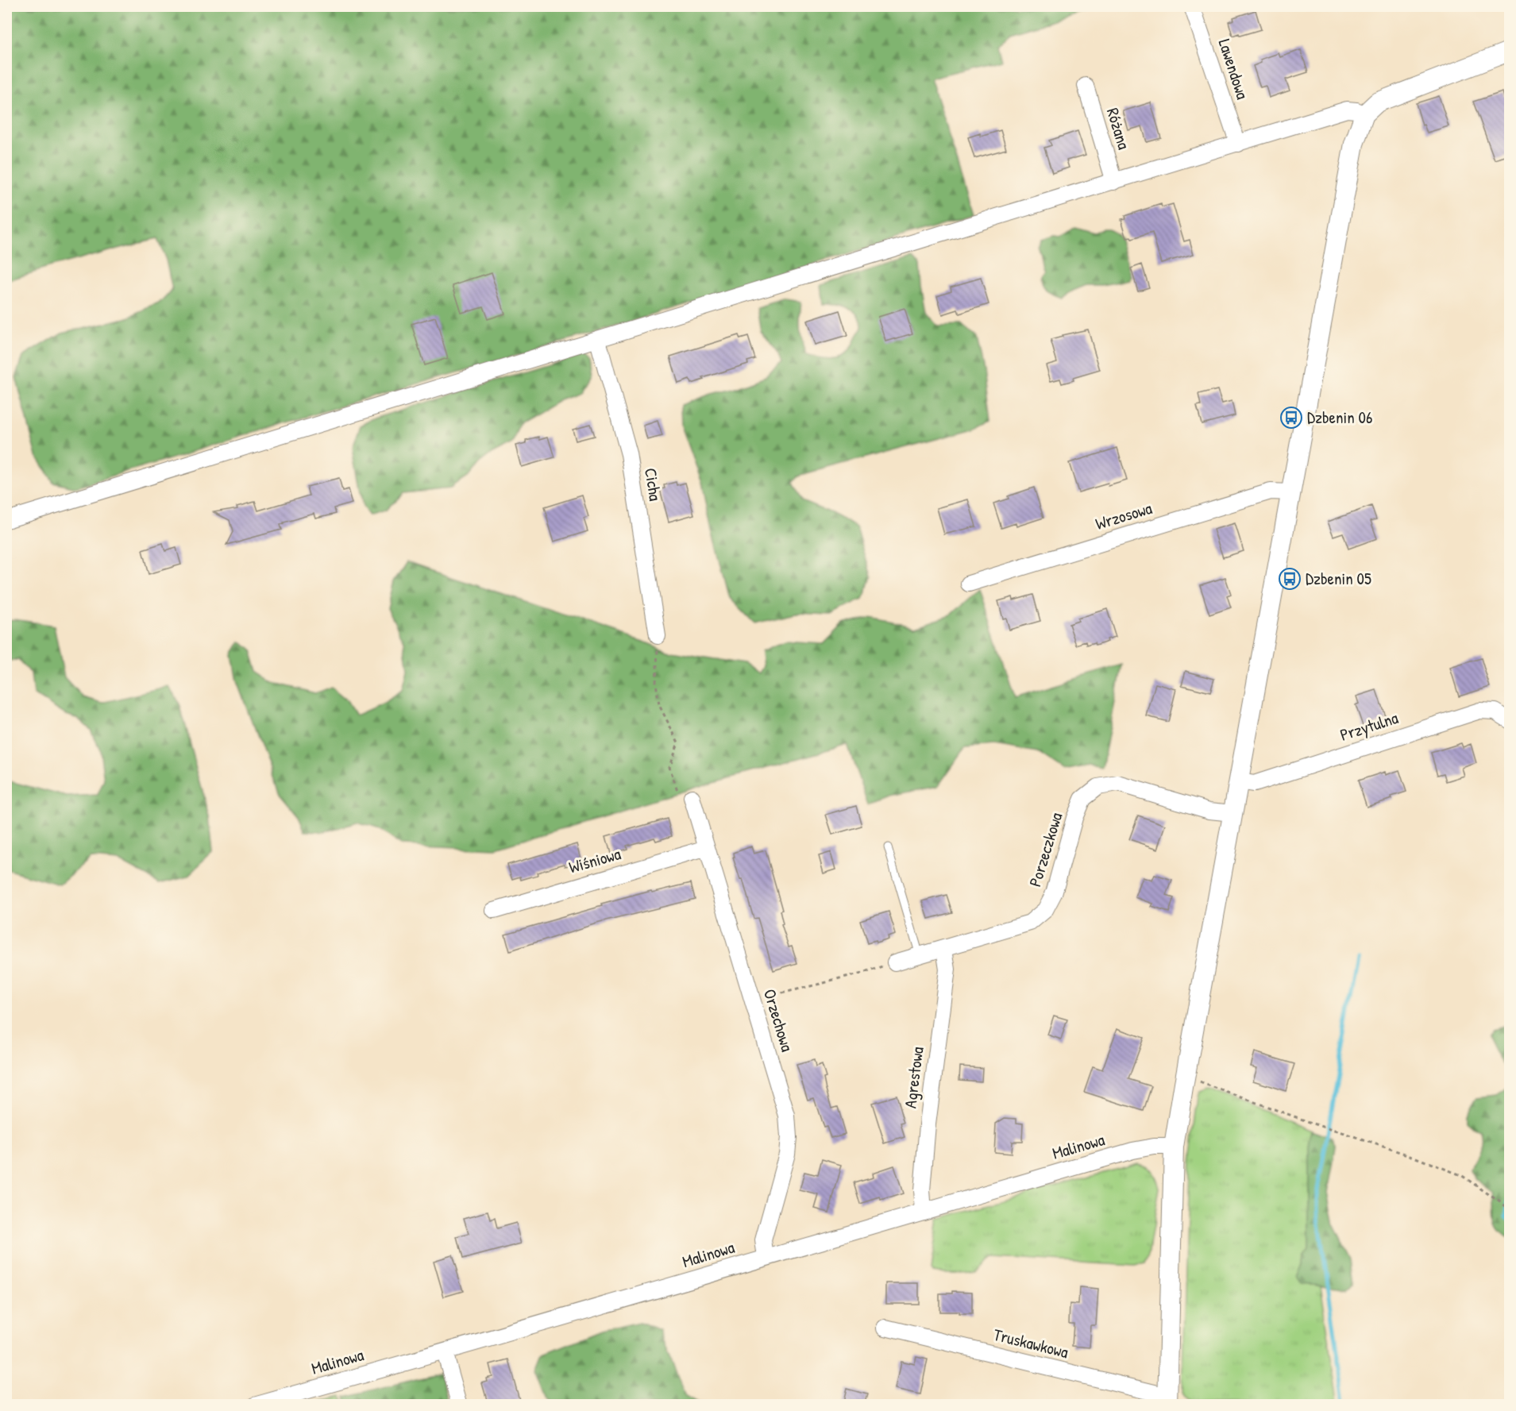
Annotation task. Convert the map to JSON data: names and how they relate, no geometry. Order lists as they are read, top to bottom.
{
  "streets": {
    "street": [
      "Lawendowa",
      "Różana",
      "Cicha",
      "Wrzosowa",
      "Przytulna",
      "Porzeczkowa",
      "Wiśniowa",
      "Orzechowa",
      "Agrestowa",
      "Malinowa",
      "Truskawkowa"
    ]
  },
  "crossings": [
    ["Porzeczkowa", "Agrestowa"],
    ["Wiśniowa", "Orzechowa"],
    ["Orzechowa", "Malinowa"],
    ["Agrestowa", "Malinowa"]
  ],
  "places": {
    "bus stop": ["Dzbenin 06", "Dzbenin 05"]
  }
}
